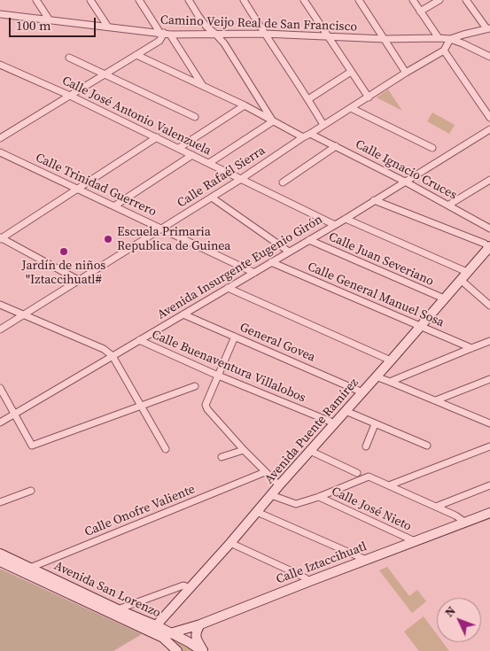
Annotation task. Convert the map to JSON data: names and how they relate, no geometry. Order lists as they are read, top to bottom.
{
  "streets": {
    "street": [
      "Camino Veijo Real de San Francisco",
      "Calle José Antonio Valenzuela",
      "Calle Ignacio Cruces",
      "Calle Rafaél Sierra",
      "Calle Trinidad Guerrero",
      "Calle Juan Severiano",
      "Avenida Insurgente Eugenio Girón",
      "Calle General Manuel Sosa",
      "General Govea",
      "Calle Buenaventura Villalobos",
      "Avenida Puente Ramírez",
      "Calle José Nieto",
      "Calle Onofre Valiente",
      "Calle Iztaccihuatl",
      "Avenida San Lorenzo"
    ]
  },
  "crossings": [
    ["Calle José Antonio Valenzuela", "Calle Rafaél Sierra"],
    ["Calle José Antonio Valenzuela", "Avenida Insurgente Eugenio Girón"],
    ["Calle Ignacio Cruces", "Calle Rafaél Sierra"],
    ["Calle Ignacio Cruces", "Avenida Insurgente Eugenio Girón"],
    ["Calle Rafaél Sierra", "Calle Trinidad Guerrero"],
    ["Calle Trinidad Guerrero", "Avenida Insurgente Eugenio Girón"],
    ["Calle Juan Severiano", "Avenida Insurgente Eugenio Girón"],
    ["Calle Juan Severiano", "Avenida Puente Ramírez"],
    ["Avenida Insurgente Eugenio Girón", "Calle General Manuel Sosa"],
    ["Avenida Insurgente Eugenio Girón", "General Govea"],
    ["Avenida Insurgente Eugenio Girón", "Calle Buenaventura Villalobos"],
    ["Calle General Manuel Sosa", "Avenida Puente Ramírez"],
    ["General Govea", "Avenida Puente Ramírez"],
    ["Calle Buenaventura Villalobos", "Avenida Puente Ramírez"],
    ["Avenida Puente Ramírez", "Avenida San Lorenzo"],
    ["Calle José Nieto", "Calle Iztaccihuatl"],
    ["Calle Onofre Valiente", "Avenida San Lorenzo"],
    ["Calle Iztaccihuatl", "Avenida San Lorenzo"]
  ],
  "places": ["Escuela Primaria Republica de Guinea", "Jardín de niños \"Iztaccihuatl#"],
  "scale_bar": "100 m",
  "north": "top left"
}
